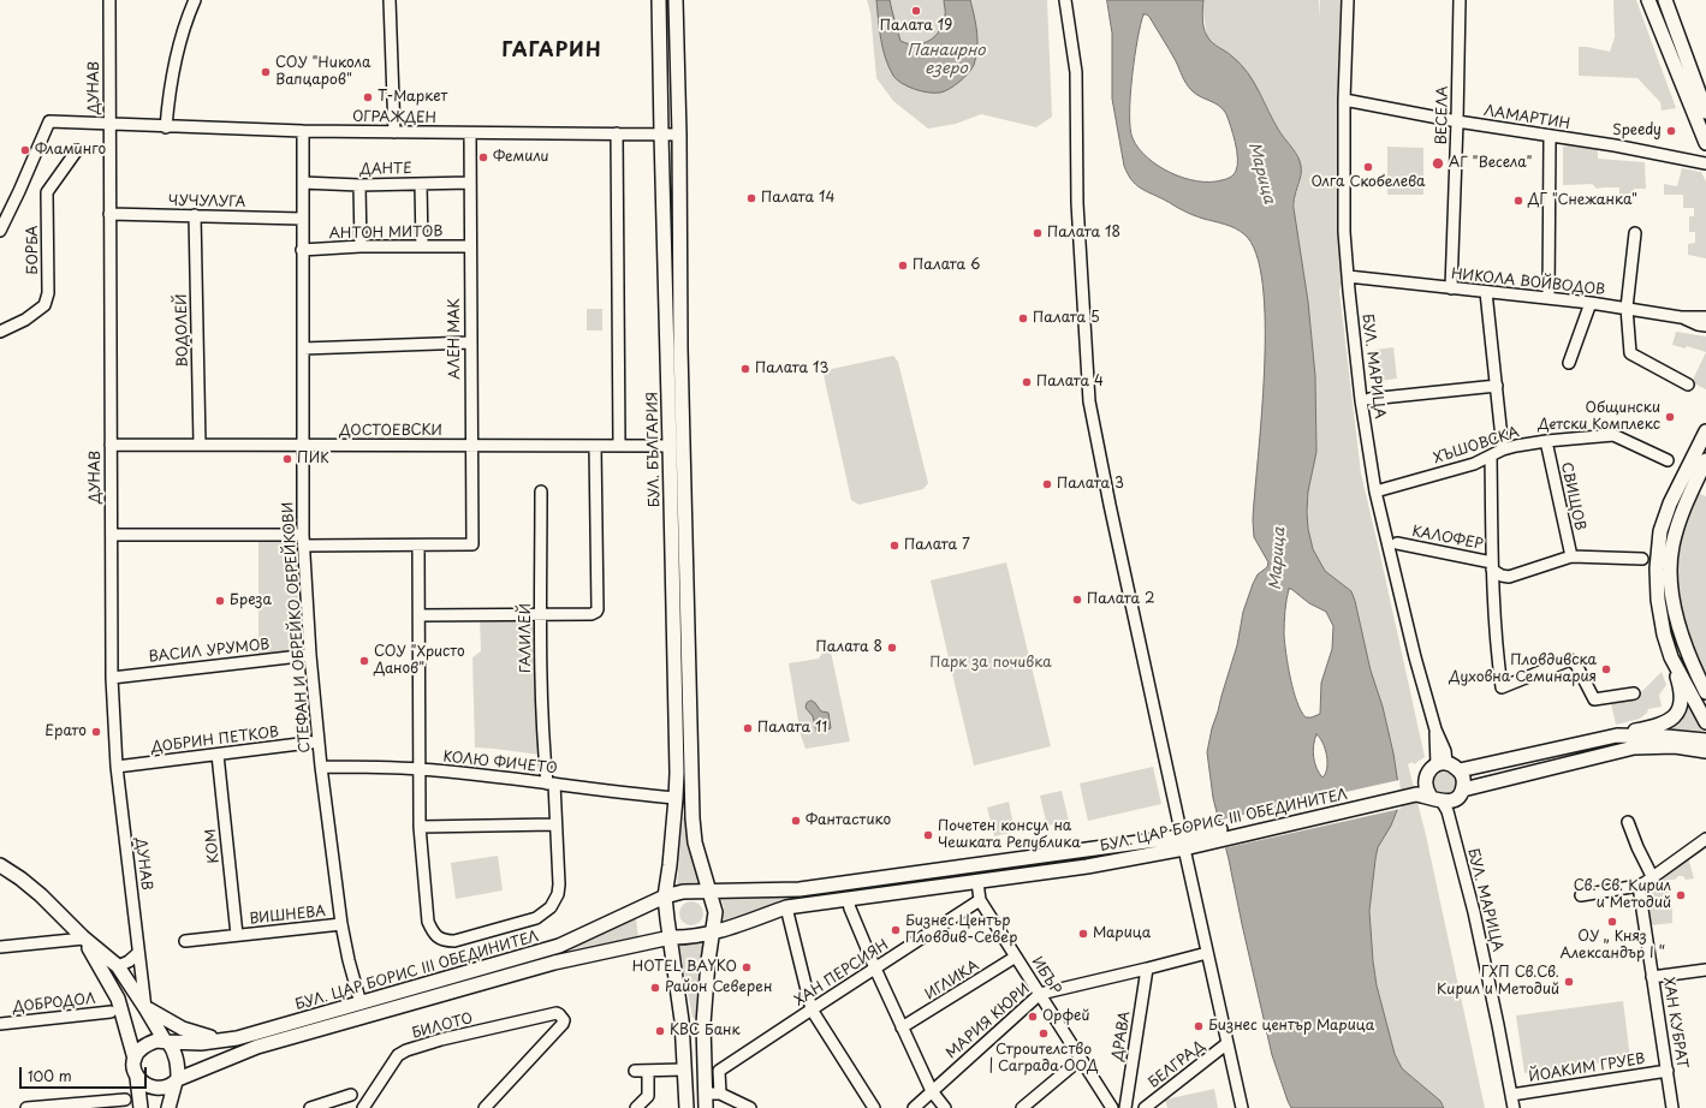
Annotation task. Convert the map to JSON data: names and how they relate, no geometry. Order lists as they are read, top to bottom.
{
  "streets": {
    "main road": ["БУЛ. БЪЛГАРИЯ", "БУЛ. ЦАР БОРИС III ОБЕДИНИТЕЛ"],
    "street": [
      "ДУНАВ",
      "ВЕСЕЛА",
      "ОГРАЖДЕН",
      "ЛАМАРТИН",
      "ДАНТЕ",
      "ЧУЧУЛУГА",
      "АНТОН МИТОВ",
      "БОРБА",
      "НИКОЛА ВОЙВОДОВ",
      "ВОДОЛЕЙ",
      "АЛЕН МАК",
      "БУЛ. МАРИЦА",
      "ДОСТОЕВСКИ",
      "ХЪШОВСКА",
      "СВИЩОВ",
      "КАЛОФЕР",
      "СТЕФАН И ОБРЕЙКО ОБРЕЙКОВИ",
      "ГАЛИЛЕЙ",
      "ВАСИЛ УРУМОВ",
      "ДОБРИН ПЕТКОВ",
      "КОЛЮ ФИЧЕТО",
      "КОМ",
      "ВИШНЕВА",
      "ХАН ПЕРСИЯН",
      "ИБЪР",
      "ИГЛИКА",
      "ДОБРОДОЛ",
      "МАРИЯ КЮРИ",
      "ХАН КУБРАТ",
      "БИЛОТО",
      "ДРАВА",
      "БЕЛГРАД",
      "ЙОАКИМ ГРУЕВ"
    ]
  },
  "crossings": [
    ["ДУНАВ", "ОГРАЖДЕН"],
    ["ДУНАВ", "ЧУЧУЛУГА"],
    ["ДУНАВ", "ДОСТОЕВСКИ"],
    ["ДУНАВ", "ВАСИЛ УРУМОВ"],
    ["ДУНАВ", "ДОБРИН ПЕТКОВ"],
    ["ВЕСЕЛА", "ЛАМАРТИН"],
    ["ВЕСЕЛА", "НИКОЛА ВОЙВОДОВ"],
    ["ОГРАЖДЕН", "АЛЕН МАК"],
    ["ОГРАЖДЕН", "БУЛ. БЪЛГАРИЯ"],
    ["ОГРАЖДЕН", "СТЕФАН И ОБРЕЙКО ОБРЕЙКОВИ"],
    ["ЛАМАРТИН", "БУЛ. МАРИЦА"],
    ["ДАНТЕ", "АЛЕН МАК"],
    ["ДАНТЕ", "СТЕФАН И ОБРЕЙКО ОБРЕЙКОВИ"],
    ["ЧУЧУЛУГА", "ВОДОЛЕЙ"],
    ["ЧУЧУЛУГА", "СТЕФАН И ОБРЕЙКО ОБРЕЙКОВИ"],
    ["АНТОН МИТОВ", "АЛЕН МАК"],
    ["АНТОН МИТОВ", "СТЕФАН И ОБРЕЙКО ОБРЕЙКОВИ"],
    ["НИКОЛА ВОЙВОДОВ", "БУЛ. МАРИЦА"],
    ["ВОДОЛЕЙ", "ДОСТОЕВСКИ"],
    ["АЛЕН МАК", "ДОСТОЕВСКИ"],
    ["БУЛ. МАРИЦА", "ХЪШОВСКА"],
    ["БУЛ. МАРИЦА", "БУЛ. ЦАР БОРИС III ОБЕДИНИТЕЛ"],
    ["БУЛ. МАРИЦА", "ЙОАКИМ ГРУЕВ"],
    ["ДОСТОЕВСКИ", "БУЛ. БЪЛГАРИЯ"],
    ["ДОСТОЕВСКИ", "СТЕФАН И ОБРЕЙКО ОБРЕЙКОВИ"],
    ["ХЪШОВСКА", "СВИЩОВ"],
    ["БУЛ. БЪЛГАРИЯ", "КОЛЮ ФИЧЕТО"],
    ["БУЛ. БЪЛГАРИЯ", "БУЛ. ЦАР БОРИС III ОБЕДИНИТЕЛ"],
    ["СВИЩОВ", "КАЛОФЕР"],
    ["СТЕФАН И ОБРЕЙКО ОБРЕЙКОВИ", "ВАСИЛ УРУМОВ"],
    ["СТЕФАН И ОБРЕЙКО ОБРЕЙКОВИ", "ДОБРИН ПЕТКОВ"],
    ["СТЕФАН И ОБРЕЙКО ОБРЕЙКОВИ", "КОЛЮ ФИЧЕТО"],
    ["СТЕФАН И ОБРЕЙКО ОБРЕЙКОВИ", "БУЛ. ЦАР БОРИС III ОБЕДИНИТЕЛ"],
    ["СТЕФАН И ОБРЕЙКО ОБРЕЙКОВИ", "ВИШНЕВА"],
    ["ГАЛИЛЕЙ", "КОЛЮ ФИЧЕТО"],
    ["ДОБРИН ПЕТКОВ", "КОМ"],
    ["БУЛ. ЦАР БОРИС III ОБЕДИНИТЕЛ", "ИБЪР"],
    ["КОМ", "ВИШНЕВА"],
    ["ХАН ПЕРСИЯН", "ИБЪР"],
    ["ИБЪР", "ИГЛИКА"],
    ["ИБЪР", "МАРИЯ КЮРИ"],
    ["МАРИЯ КЮРИ", "ДРАВА"],
    ["ХАН КУБРАТ", "ЙОАКИМ ГРУЕВ"]
  ],
  "districts": ["ГАГАРИН"],
  "water": ["Панаирно езеро", "Марица"],
  "parks": ["Парк за почивка"],
  "places": [
    "Палата 19",
    "СОУ \"Никола Вапцаров\"",
    "Т-Маркет",
    "Speedy",
    "Фламинго",
    "Фемили",
    "АГ \"Весела\"",
    "Олга Скобелева",
    "Палата 14",
    "ДГ \"Снежанка\"",
    "Палата 18",
    "Палата 6",
    "Палата 5",
    "Палата 13",
    "Палата 4",
    "Общински Детски Комплекс",
    "ПИК",
    "Палата 3",
    "Палата 7",
    "Палата 2",
    "Бреза",
    "Палата 8",
    "СОУ \"Христо Данов\"",
    "Пловдивска Духовна Семинария",
    "Палата 11",
    "Ерато",
    "Фантастико",
    "Почетен консул на Чешката Република",
    "Св. Св. Кирил и Методий",
    "ОУ „ Княз Александър I “",
    "Бизнес Център Пловдив-Север",
    "Марица",
    "HOTEL BAYKO",
    "ГХП Св.Св. Кирил и Методий",
    "Район Северен",
    "Орфей",
    "Бизнес център Марица",
    "КВС Банк",
    "Строителство | Саграда ООД"
  ],
  "scale_bar": "100 m"
}
